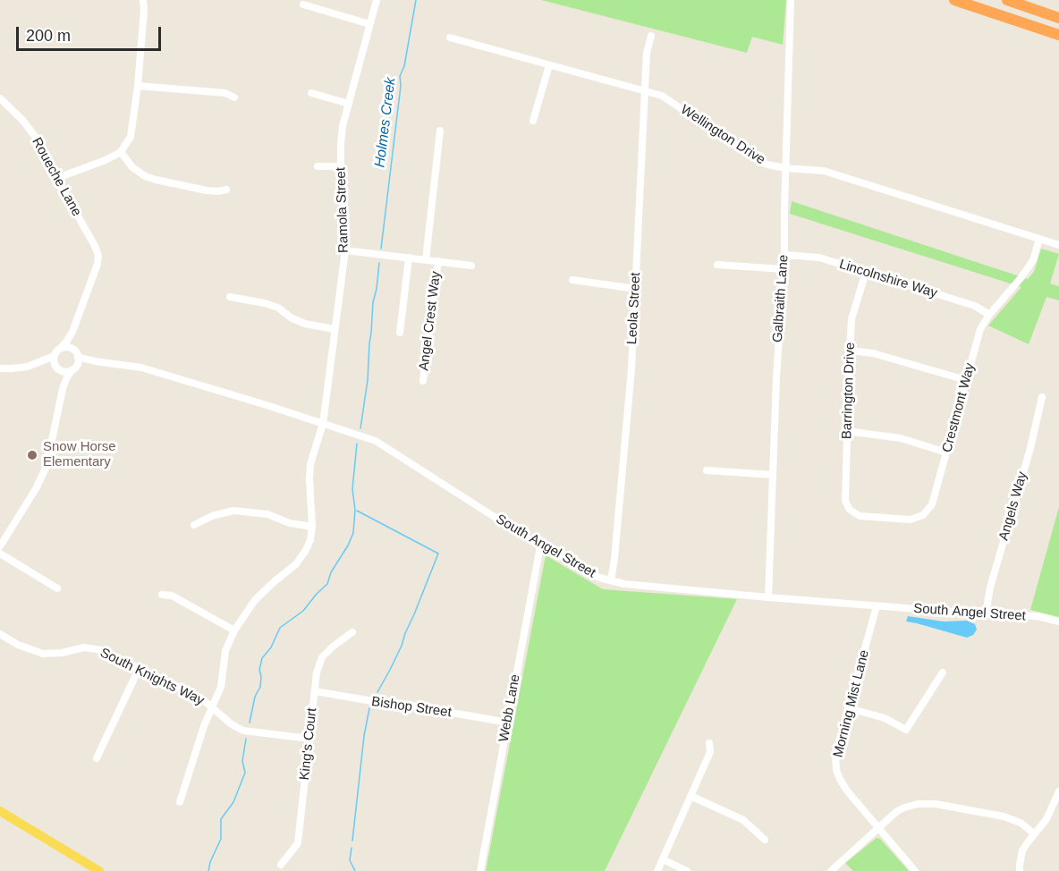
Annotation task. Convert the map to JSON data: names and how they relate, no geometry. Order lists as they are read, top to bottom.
{
  "streets": {
    "street": [
      "Wellington Drive",
      "Roueche Lane",
      "Ramola Street",
      "Lincolnshire Way",
      "Galbraith Lane",
      "Leola Street",
      "Angel Crest Way",
      "Barrington Drive",
      "Crestmont Way",
      "Angels Way",
      "South Angel Street",
      "South Knights Way",
      "Morning Mist Lane",
      "Bishop Street",
      "Webb Lane",
      "King's Court"
    ]
  },
  "crossings": [
    ["Wellington Drive", "Galbraith Lane"],
    ["Wellington Drive", "Leola Street"],
    ["Wellington Drive", "Crestmont Way"],
    ["Ramola Street", "South Angel Street"],
    ["Lincolnshire Way", "Galbraith Lane"],
    ["Lincolnshire Way", "Barrington Drive"],
    ["Lincolnshire Way", "Crestmont Way"],
    ["Galbraith Lane", "South Angel Street"],
    ["Leola Street", "South Angel Street"],
    ["Barrington Drive", "Crestmont Way"],
    ["Angels Way", "South Angel Street"],
    ["South Angel Street", "Morning Mist Lane"],
    ["South Angel Street", "Webb Lane"],
    ["South Knights Way", "King's Court"],
    ["Bishop Street", "Webb Lane"],
    ["Bishop Street", "King's Court"]
  ],
  "water": ["Holmes Creek"],
  "places": ["Snow Horse Elementary"],
  "scale_bar": "200 m"
}
